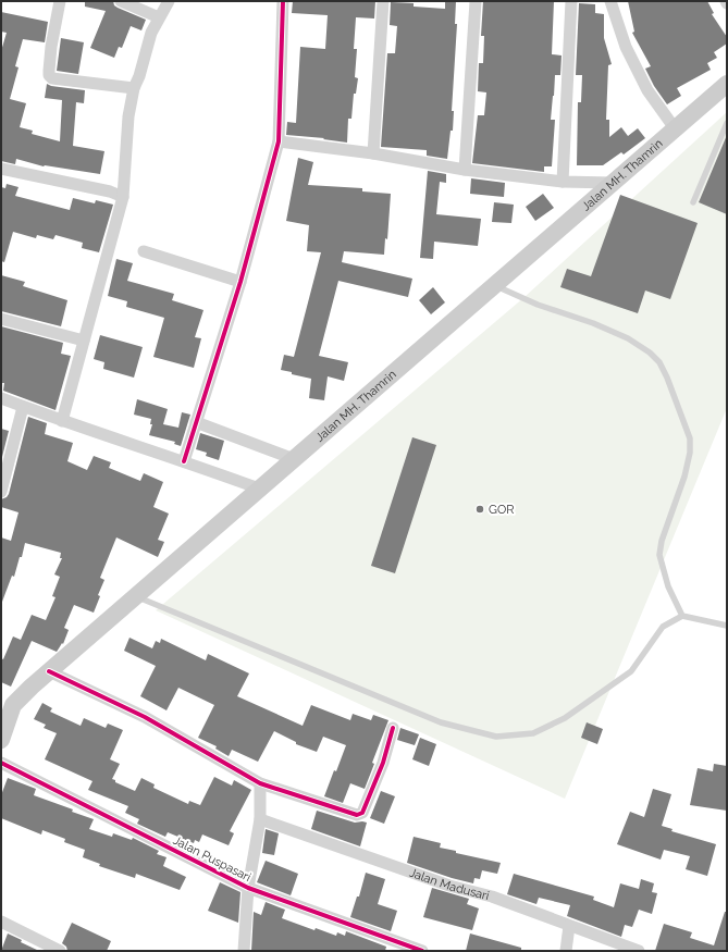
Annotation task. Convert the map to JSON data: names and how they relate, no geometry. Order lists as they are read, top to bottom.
{
  "streets": {
    "main road": ["Jalan MH. Thamrin"],
    "street": ["Jalan Puspasari", "Jalan Madusari"]
  },
  "crossings": [
    ["Jalan Puspasari", "Jalan Madusari"]
  ],
  "places": ["GOR"]
}
